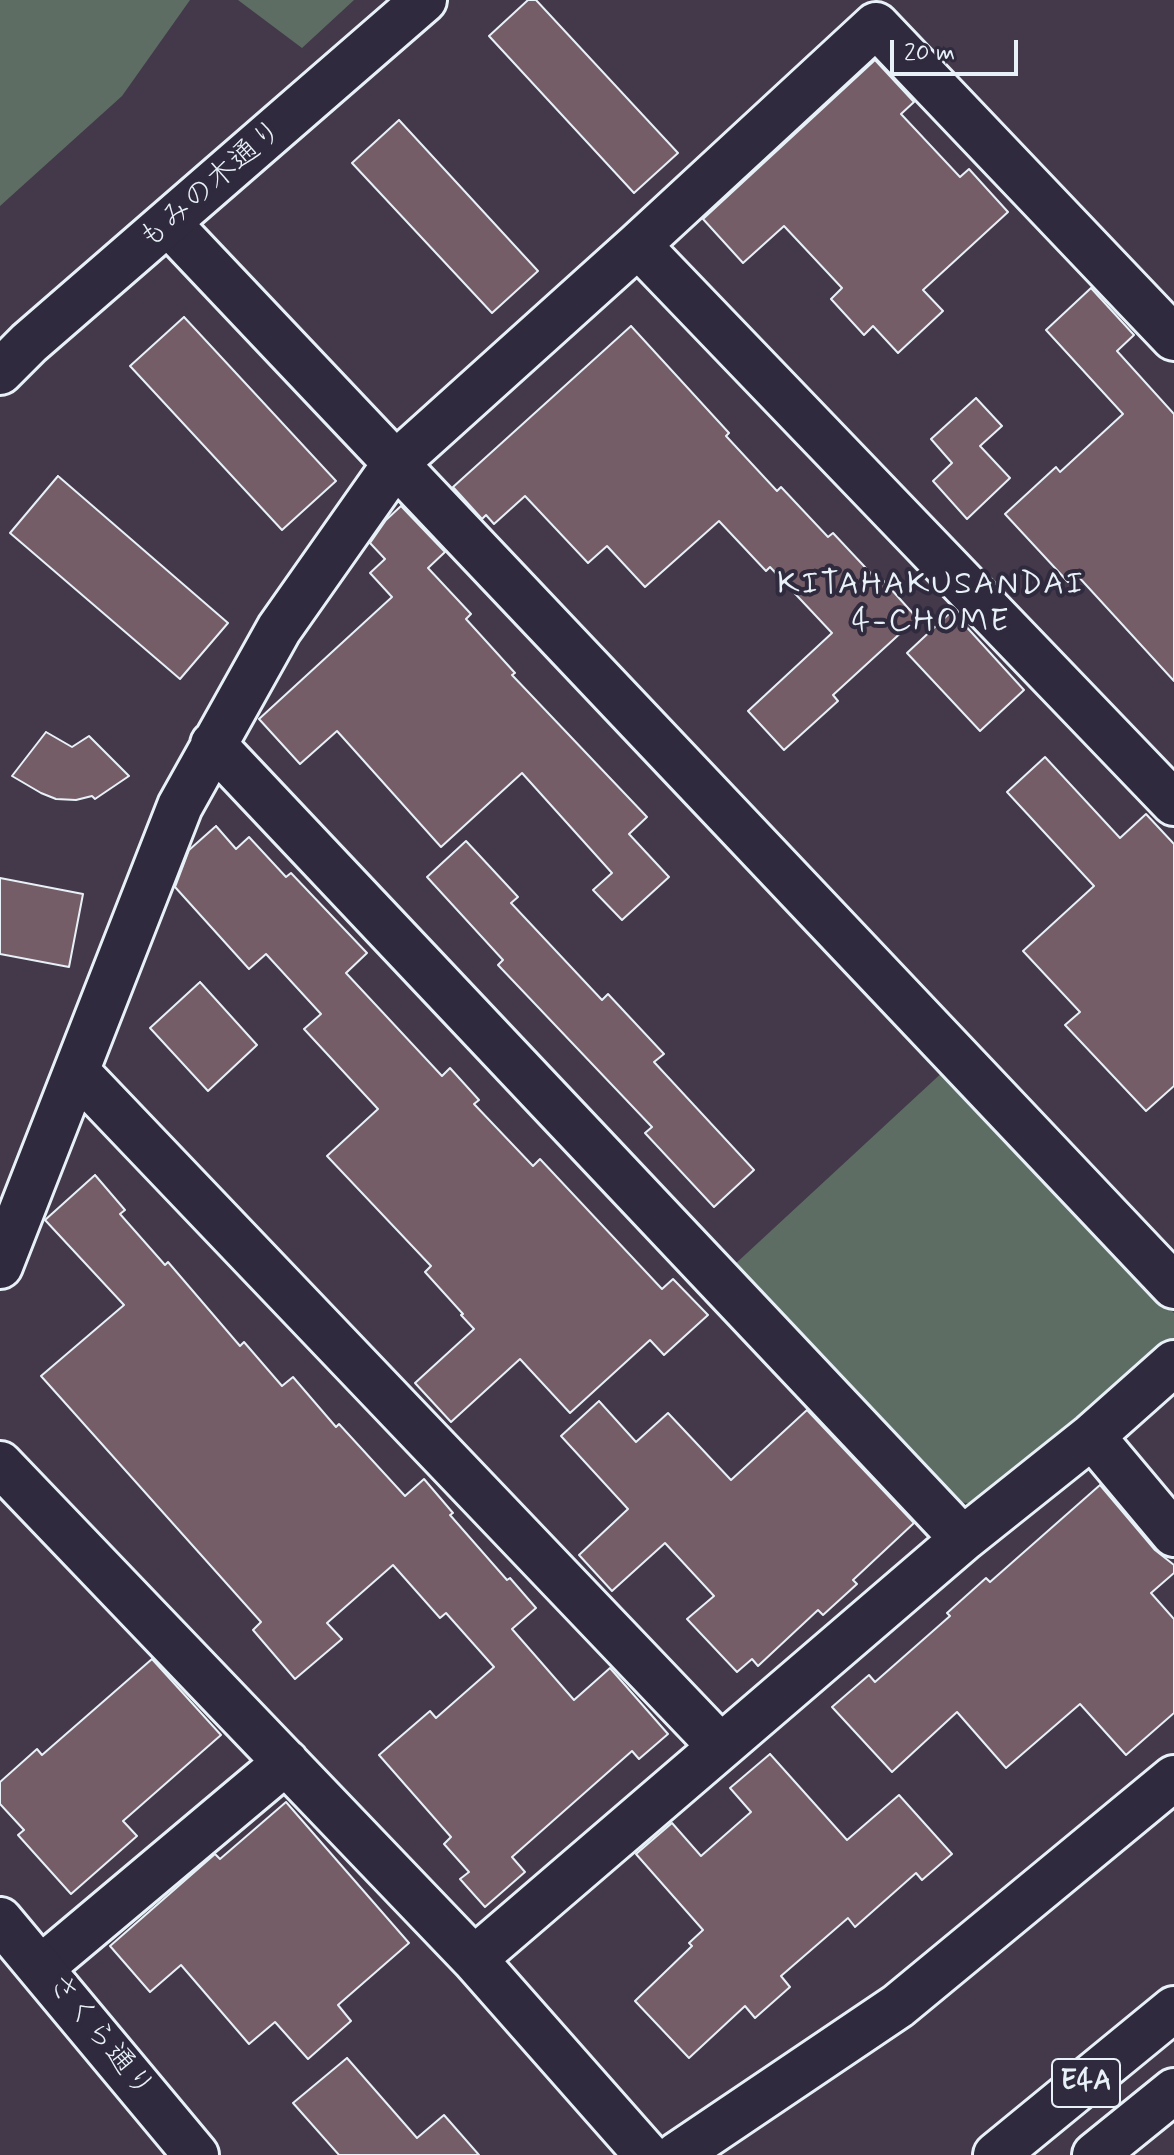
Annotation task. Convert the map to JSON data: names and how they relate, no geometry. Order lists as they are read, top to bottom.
{
  "streets": {
    "main road": ["もみの木通り", "さくら通り", "E4A"]
  },
  "districts": ["KITAHAKUSANDAI 4-CHOME"],
  "scale_bar": "20 m"
}
